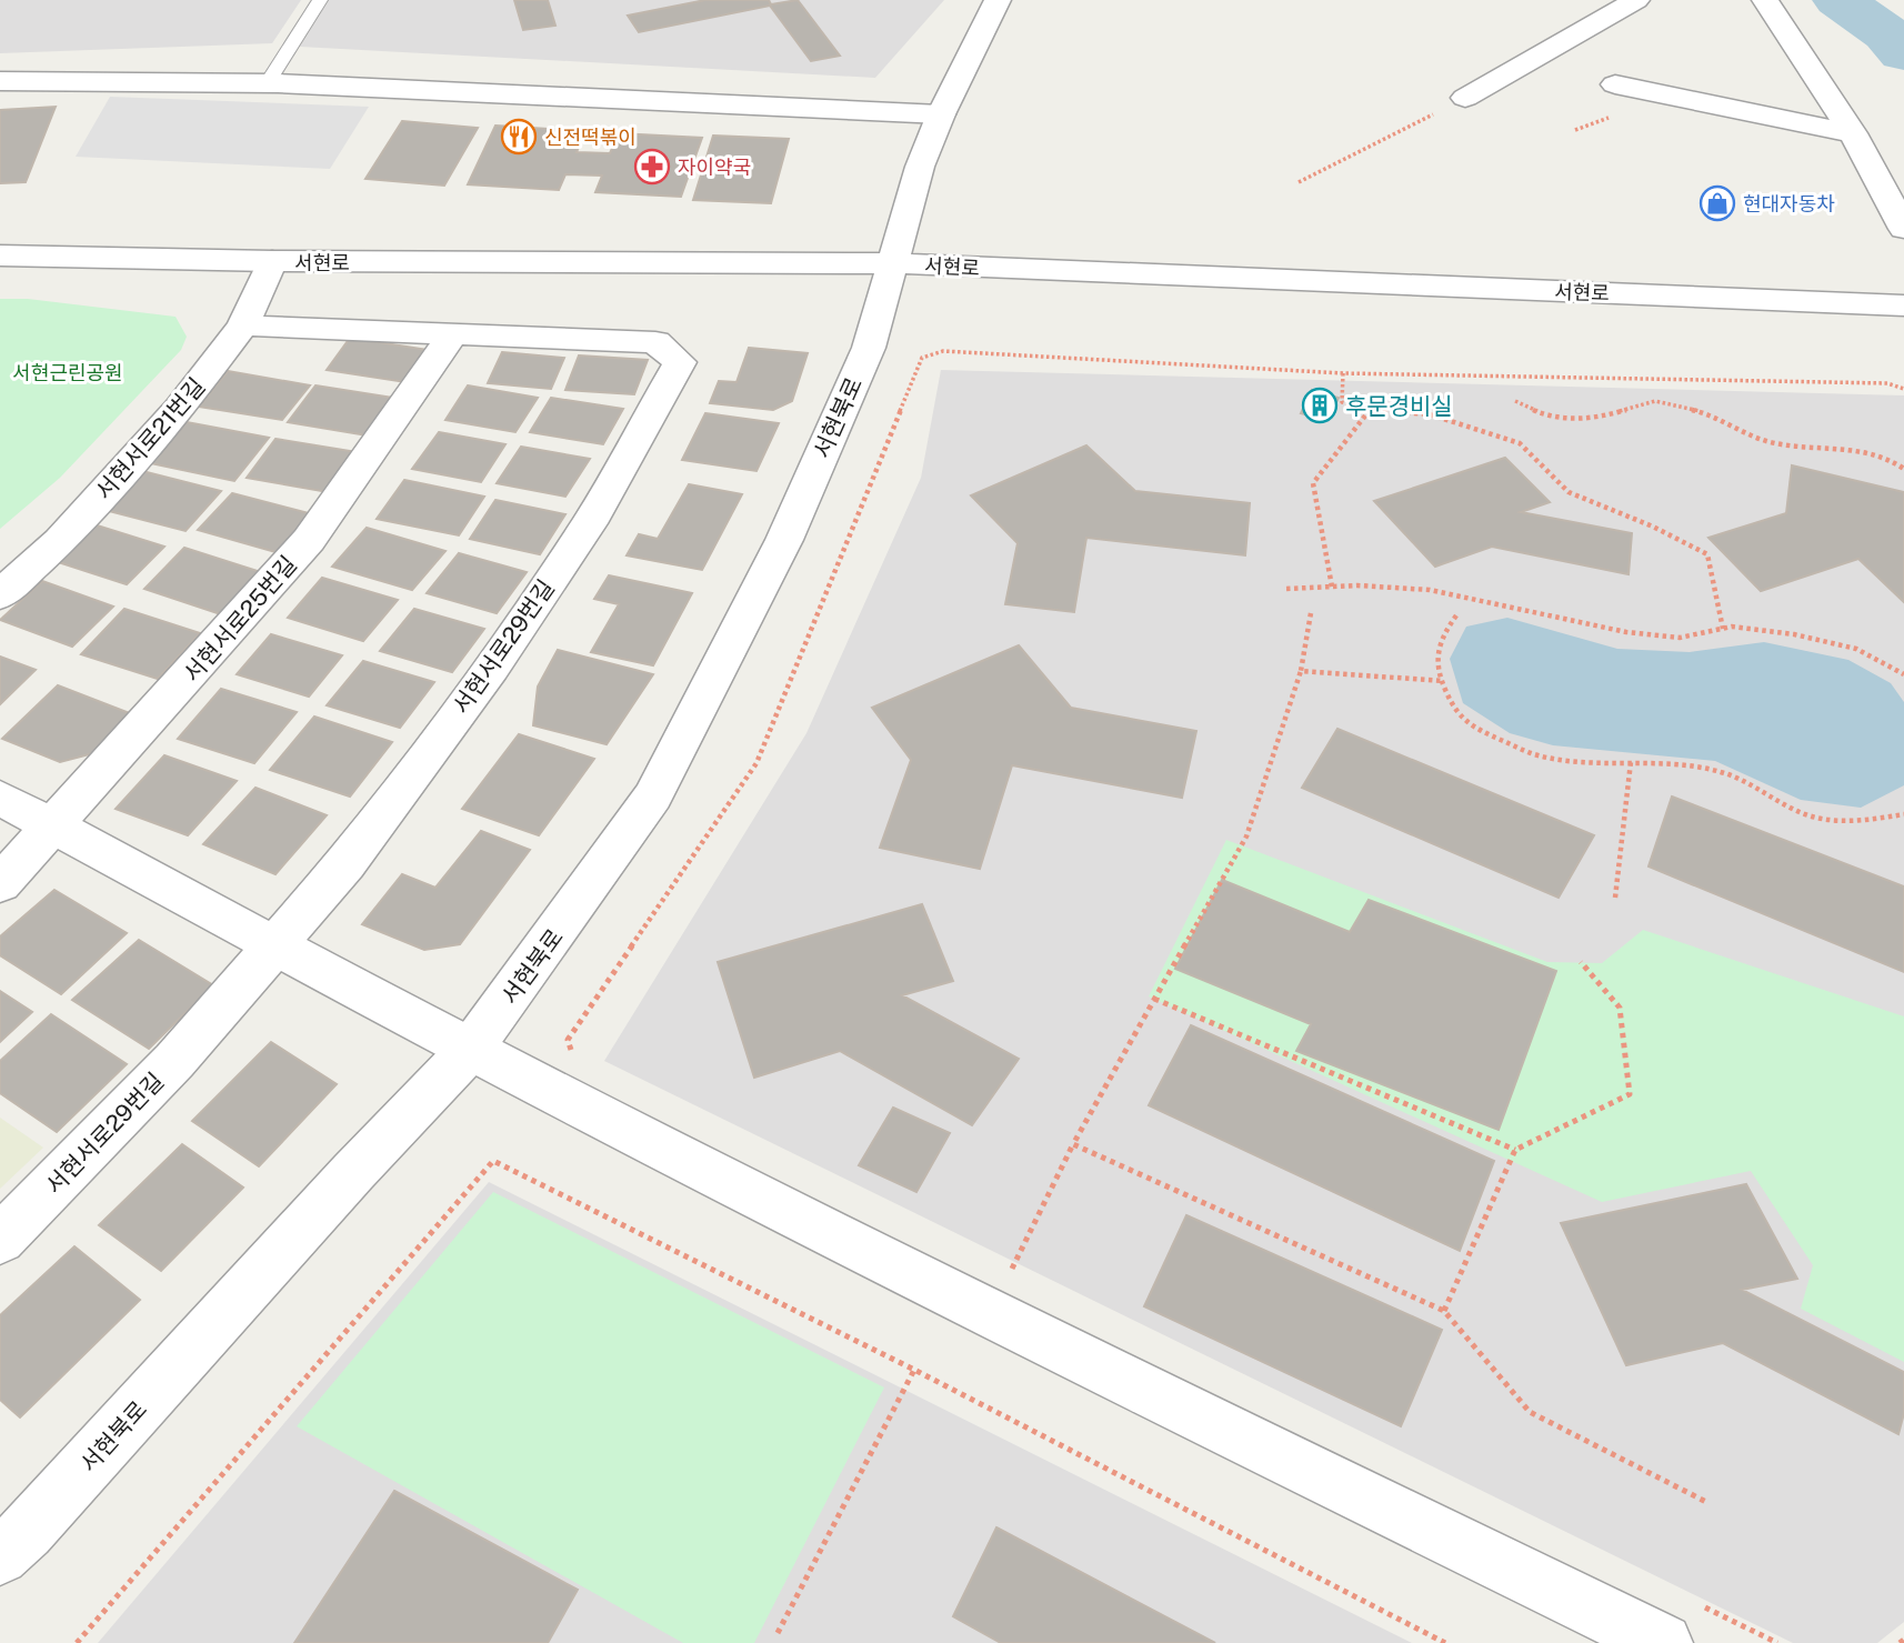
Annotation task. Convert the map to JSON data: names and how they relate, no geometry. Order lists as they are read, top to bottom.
{
  "streets": {
    "street": [
      "서현로",
      "서현북로",
      "서현서로21번길",
      "서현서로25번길",
      "서현서로29번길"
    ]
  },
  "crossings": [
    ["서현로", "서현북로"],
    ["서현로", "서현서로21번길"],
    ["서현서로21번길", "서현서로29번길"],
    ["서현서로25번길", "서현서로29번길"]
  ],
  "parks": ["서현근린공원"],
  "places": {
    "restaurant": ["신전떡볶이"],
    "pharmacy": ["자이약국"],
    "shop": ["현대자동차"],
    "building": ["후문경비실"]
  }
}
